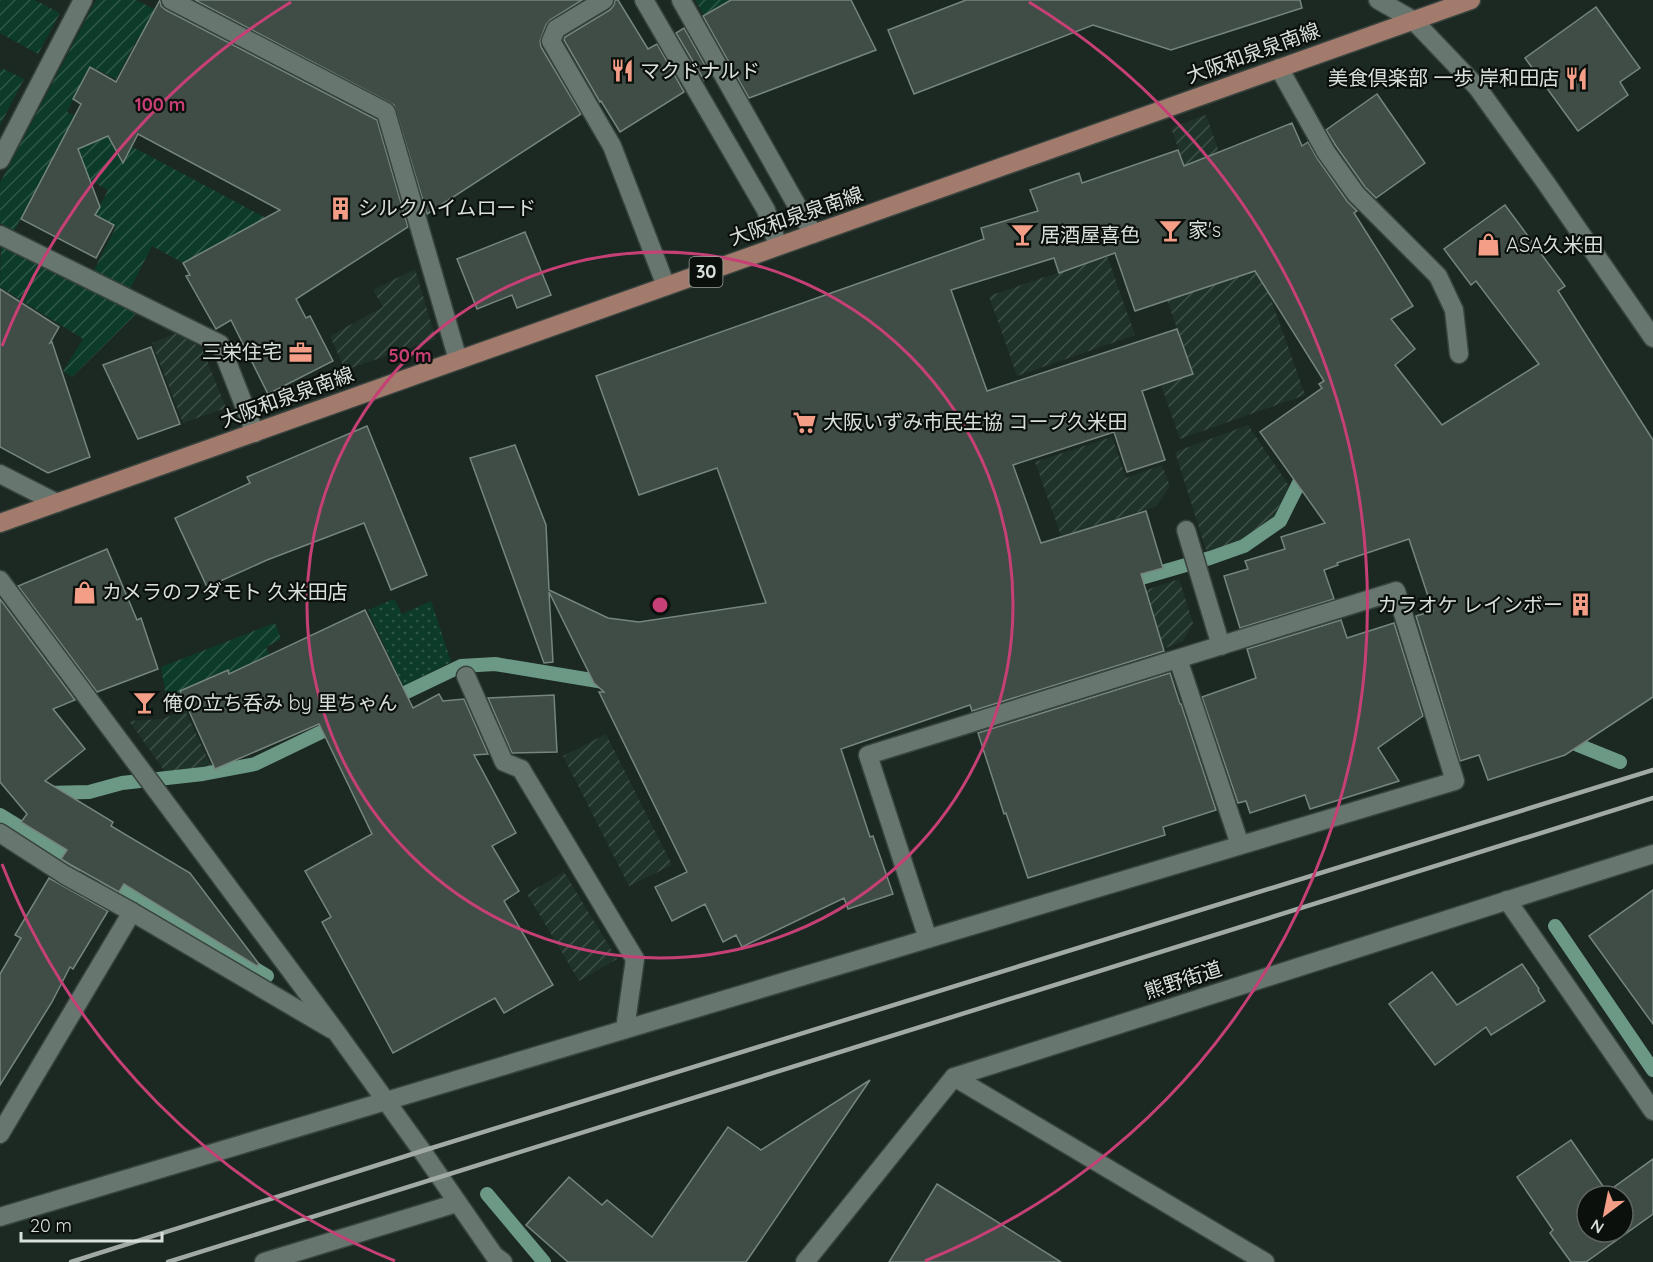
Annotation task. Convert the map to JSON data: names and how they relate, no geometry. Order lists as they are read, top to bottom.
{
  "streets": {
    "main road": ["大阪和泉泉南線", "30"],
    "street": ["熊野街道"]
  },
  "places": {
    "restaurant": ["マクドナルド", "美食倶楽部 一歩 岸和田店"],
    "building": ["シルクハイムロード", "カラオケ レインボー"],
    "bar": ["家's", "居酒屋喜色", "俺の立ち呑み by 里ちゃん"],
    "shop": ["ASA久米田", "カメラのフダモト 久米田店"],
    "office": ["三栄住宅"],
    "supermarket": ["大阪いずみ市民生協 コープ久米田"]
  },
  "scale_bar": "20 m",
  "north": "bottom left",
  "rings": ["100 m", "50 m"]
}
